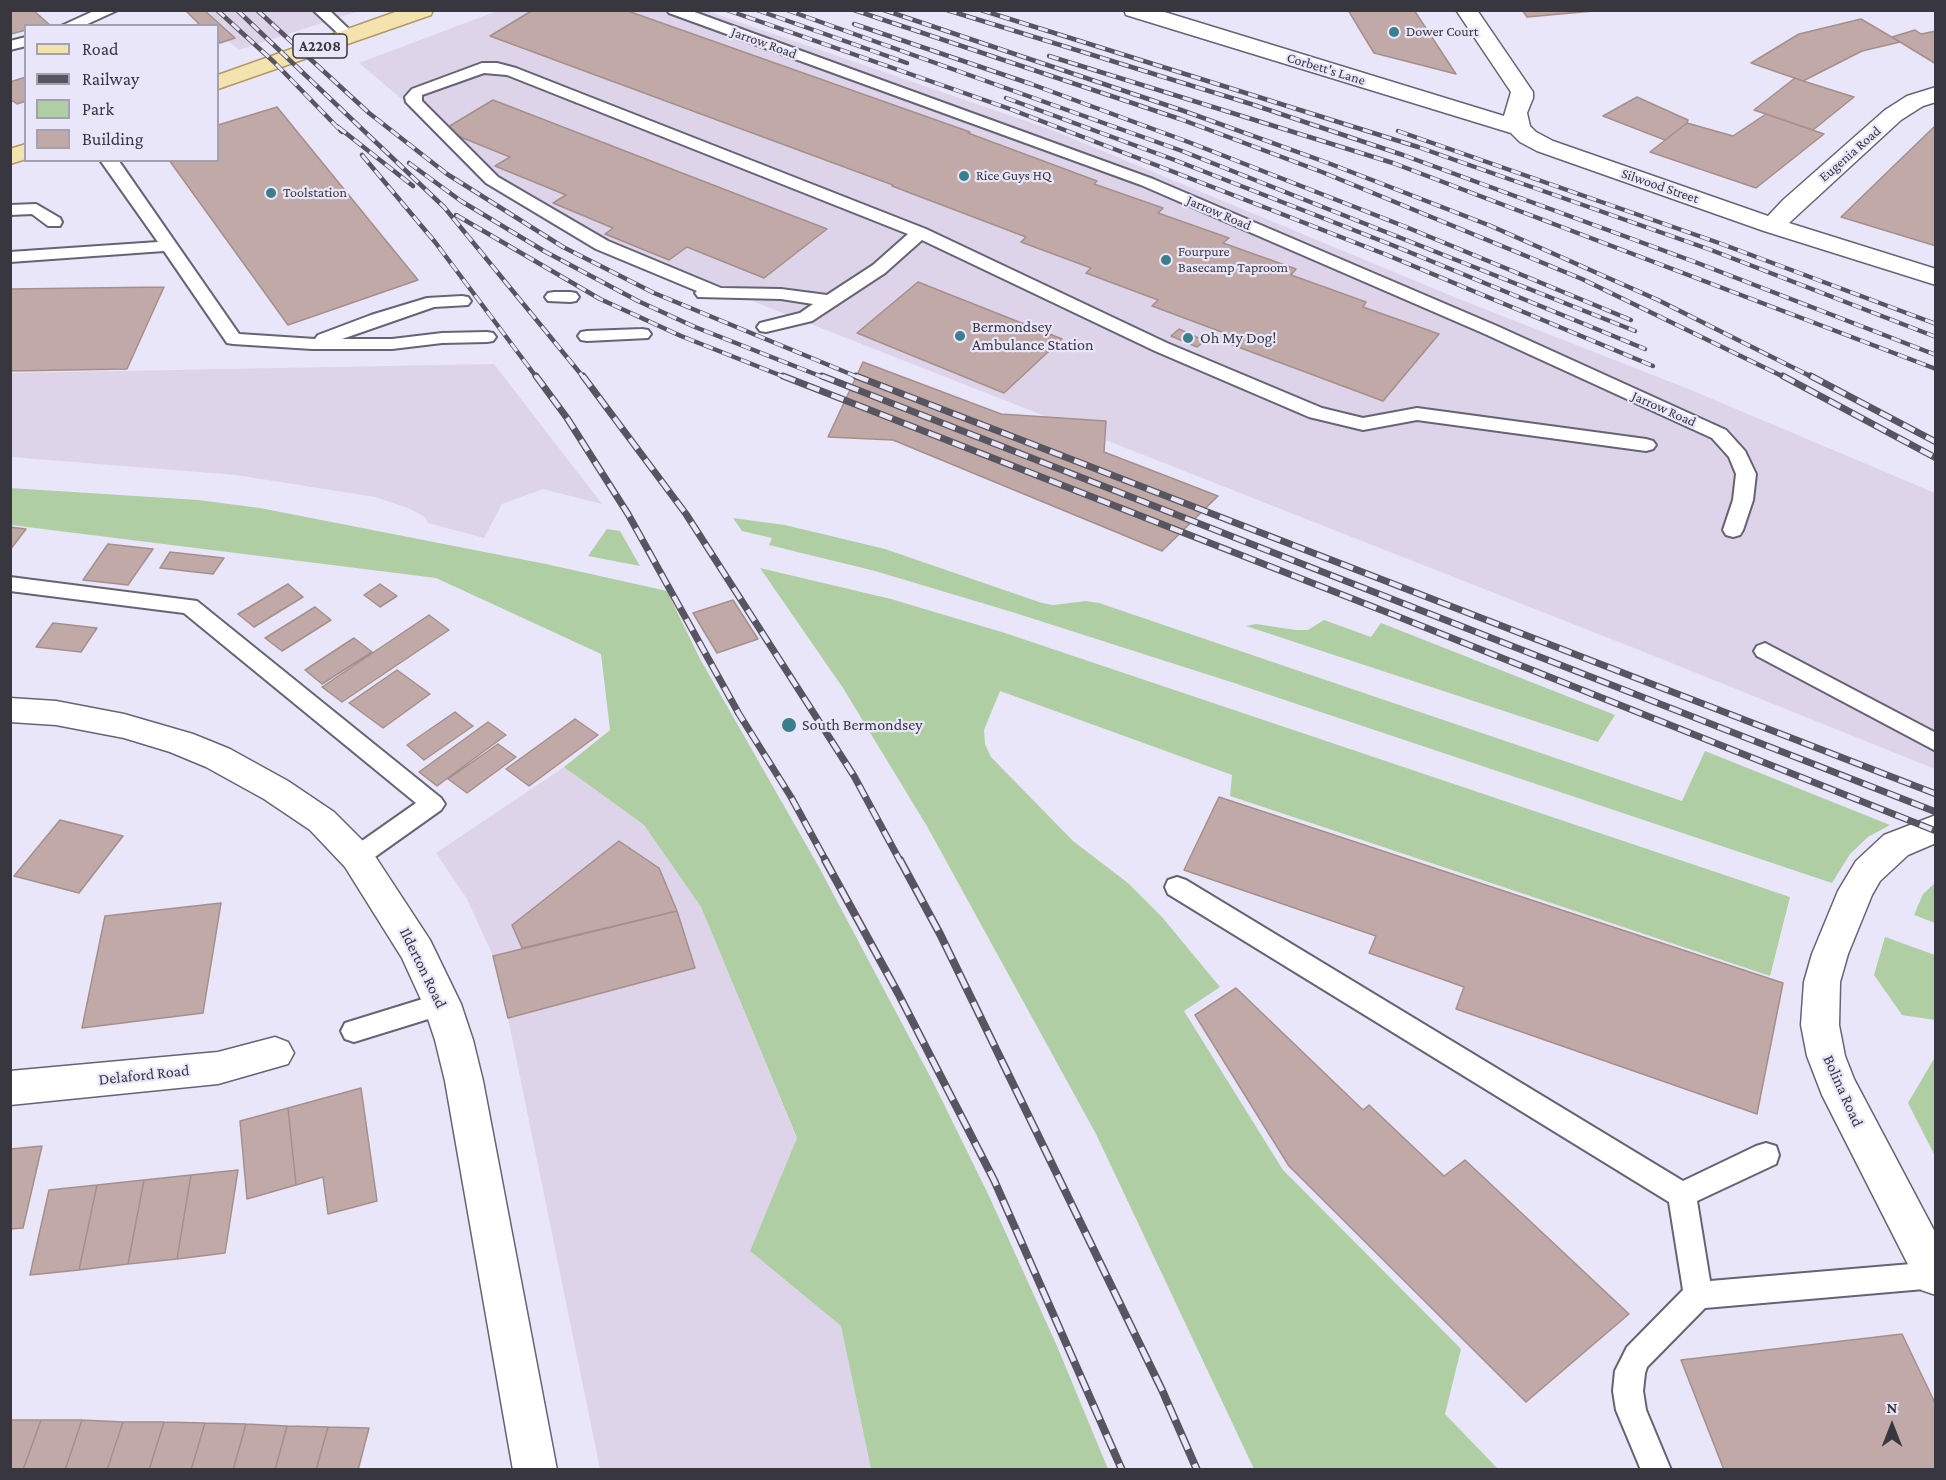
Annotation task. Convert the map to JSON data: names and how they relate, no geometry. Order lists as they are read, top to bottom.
{
  "streets": {
    "main road": ["A2208"],
    "street": [
      "Corbett's Lane",
      "Eugenia Road",
      "Silwood Street",
      "Ilderton Road",
      "Delaford Road",
      "Bolina Road"
    ],
    "lane": ["Jarrow Road"]
  },
  "crossings": [
    ["Corbett's Lane", "Silwood Street"],
    ["Eugenia Road", "Silwood Street"]
  ],
  "places": [
    "Dower Court",
    "Rice Guys HQ",
    "Toolstation",
    "Fourpure Basecamp Taproom",
    "Bermondsey Ambulance Station",
    "Oh My Dog!",
    "South Bermondsey"
  ],
  "legend": [
    "Road",
    "Railway",
    "Park",
    "Building"
  ],
  "north": "top"
}
